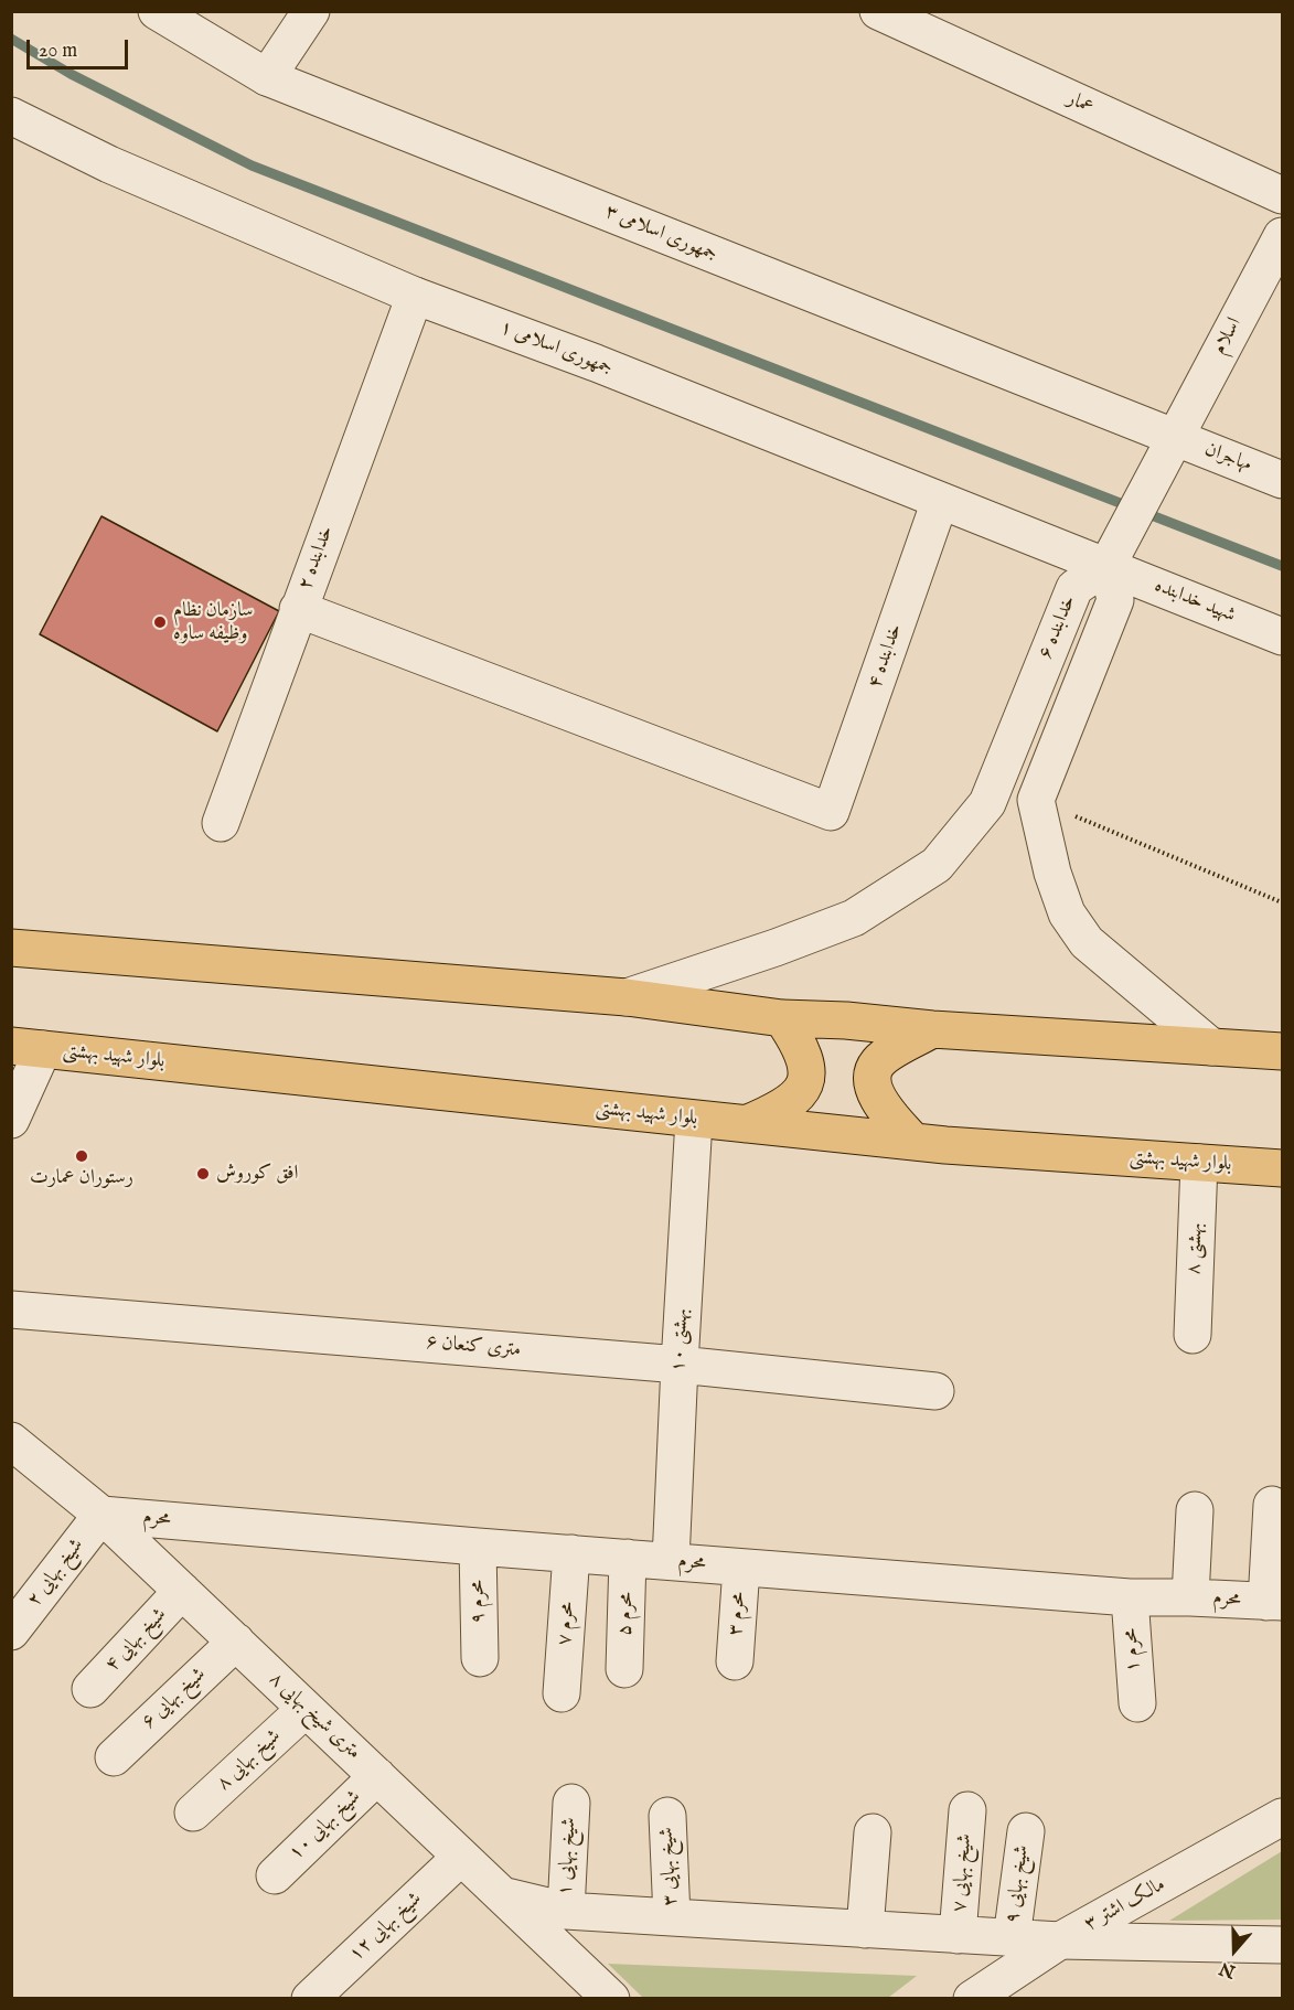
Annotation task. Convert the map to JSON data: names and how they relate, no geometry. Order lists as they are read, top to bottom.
{
  "streets": {
    "main road": ["بلوار شهید بهشتی"],
    "street": [
      "عمار",
      "جمهوری اسلامی ۳",
      "اسلام",
      "جمهوری اسلامی ۱",
      "مهاجران",
      "خدابنده ۲",
      "شهید خدابنده",
      "خدابنده ۶",
      "خدابنده ۴",
      "بهشتی ۸",
      "بهشتی ۱۰",
      "۶ متری کنعان",
      "محرم",
      "شیخ بهایی ۲",
      "محرم ۹",
      "محرم ۵",
      "محرم ۳",
      "محرم ۷",
      "شیخ بهایی ۴",
      "محرم ۱",
      "شیخ بهایی ۶",
      "۸ متری شیخ بهایی",
      "شیخ بهایی ۸",
      "شیخ بهایی ۱۰",
      "شیخ بهایی ۱",
      "شیخ بهایی ۳",
      "شیخ بهایی ۷",
      "شیخ بهایی ۹",
      "مالک اشتر ۳",
      "شیخ بهایی ۱۲"
    ]
  },
  "crossings": [
    ["جمهوری اسلامی ۳", "اسلام"],
    ["جمهوری اسلامی ۳", "مهاجران"],
    ["اسلام", "جمهوری اسلامی ۱"],
    ["اسلام", "مهاجران"],
    ["اسلام", "شهید خدابنده"],
    ["اسلام", "خدابنده ۶"],
    ["جمهوری اسلامی ۱", "خدابنده ۲"],
    ["جمهوری اسلامی ۱", "شهید خدابنده"],
    ["جمهوری اسلامی ۱", "خدابنده ۶"],
    ["جمهوری اسلامی ۱", "خدابنده ۴"],
    ["خدابنده ۲", "خدابنده ۴"],
    ["شهید خدابنده", "خدابنده ۶"],
    ["بلوار شهید بهشتی", "بهشتی ۸"],
    ["بلوار شهید بهشتی", "بهشتی ۱۰"],
    ["بهشتی ۱۰", "۶ متری کنعان"],
    ["بهشتی ۱۰", "محرم"],
    ["محرم", "شیخ بهایی ۲"],
    ["محرم", "محرم ۹"],
    ["محرم", "محرم ۵"],
    ["محرم", "محرم ۳"],
    ["محرم", "محرم ۷"],
    ["محرم", "محرم ۱"],
    ["محرم", "۸ متری شیخ بهایی"],
    ["شیخ بهایی ۲", "۸ متری شیخ بهایی"],
    ["شیخ بهایی ۴", "۸ متری شیخ بهایی"],
    ["شیخ بهایی ۶", "۸ متری شیخ بهایی"],
    ["۸ متری شیخ بهایی", "شیخ بهایی ۸"],
    ["۸ متری شیخ بهایی", "شیخ بهایی ۱۰"],
    ["۸ متری شیخ بهایی", "شیخ بهایی ۱۲"]
  ],
  "places": ["سازمان نظام وظیفه ساوه", "رستوران عمارت", "افق کوروش"],
  "scale_bar": "20 m",
  "north": "bottom"
}
